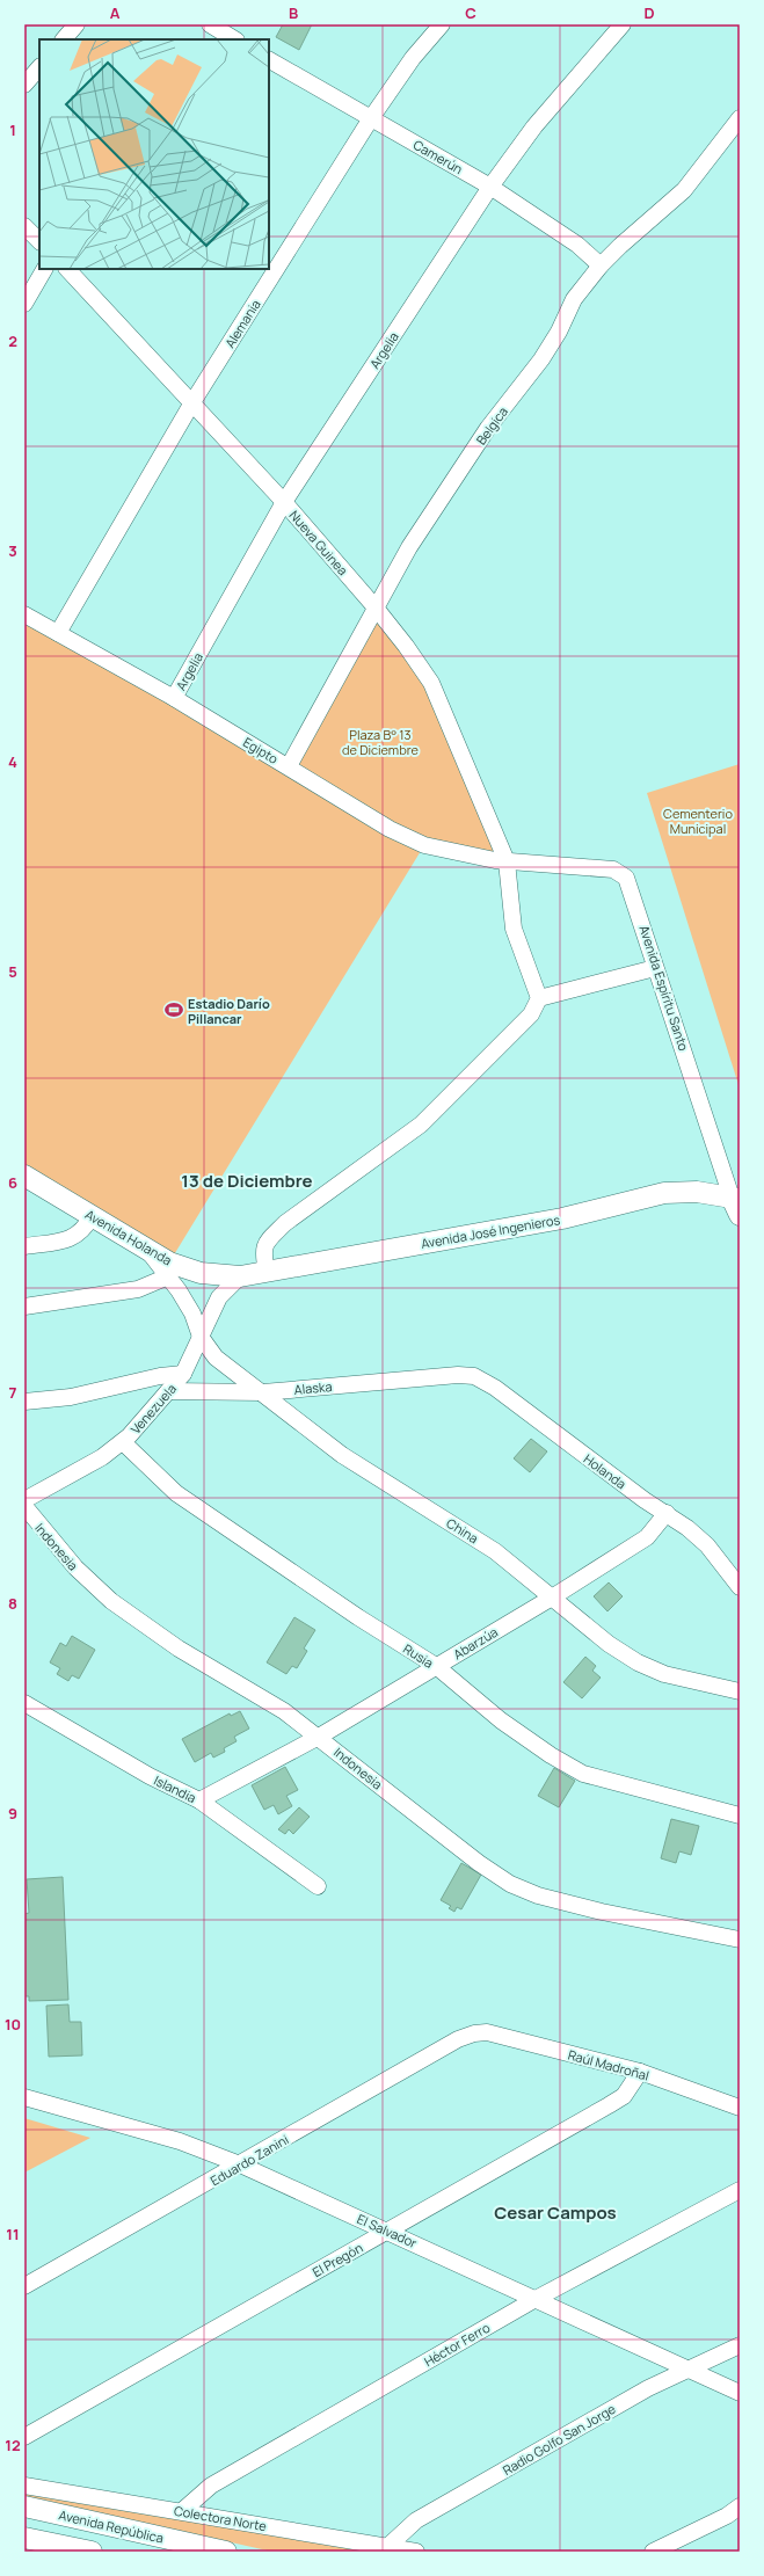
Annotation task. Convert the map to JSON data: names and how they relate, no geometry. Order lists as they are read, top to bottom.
{
  "streets": {
    "street": [
      "Camerún",
      "Alemania",
      "Argelia",
      "Belgica",
      "Nueva Guinea",
      "Egipto",
      "Avenida Espíritu Santo",
      "Avenida José Ingenieros",
      "Avenida Holanda",
      "Alaska",
      "Venezuela",
      "Holanda",
      "China",
      "Indonesia",
      "Abarzúa",
      "Rusia",
      "Islandia",
      "Raúl Madroñal",
      "Eduardo Zanini",
      "El Salvador",
      "El Pregón",
      "Héctor Ferro",
      "Radio Golfo San Jorge",
      "Colectora Norte",
      "Avenida República"
    ]
  },
  "crossings": [
    ["Camerún", "Alemania"],
    ["Camerún", "Argelia"],
    ["Camerún", "Belgica"],
    ["Alemania", "Nueva Guinea"],
    ["Alemania", "Egipto"],
    ["Argelia", "Nueva Guinea"],
    ["Argelia", "Egipto"],
    ["Belgica", "Nueva Guinea"],
    ["Belgica", "Egipto"],
    ["Nueva Guinea", "Egipto"],
    ["Nueva Guinea", "Avenida Espíritu Santo"],
    ["Egipto", "Avenida Espíritu Santo"],
    ["Avenida Espíritu Santo", "Avenida José Ingenieros"],
    ["Avenida José Ingenieros", "Avenida Holanda"],
    ["Avenida José Ingenieros", "Venezuela"],
    ["Avenida Holanda", "Venezuela"],
    ["Avenida Holanda", "China"],
    ["Alaska", "Venezuela"],
    ["Alaska", "Holanda"],
    ["Alaska", "China"],
    ["Venezuela", "China"],
    ["Venezuela", "Rusia"],
    ["Holanda", "Abarzúa"],
    ["China", "Abarzúa"],
    ["Indonesia", "Abarzúa"],
    ["Abarzúa", "Rusia"],
    ["Abarzúa", "Islandia"],
    ["Raúl Madroñal", "Eduardo Zanini"],
    ["Raúl Madroñal", "El Pregón"],
    ["Eduardo Zanini", "El Salvador"],
    ["El Salvador", "El Pregón"],
    ["El Salvador", "Héctor Ferro"],
    ["El Salvador", "Radio Golfo San Jorge"],
    ["Héctor Ferro", "Colectora Norte"],
    ["Radio Golfo San Jorge", "Colectora Norte"]
  ],
  "districts": ["13 de Diciembre", "Cesar Campos"],
  "parks": ["Plaza B° 13 de Diciembre", "Cementerio Municipal"],
  "places": {
    "sports": ["Estadio Darío Pillancar"]
  },
  "grid": {
    "columns": [
      "A",
      "B",
      "C",
      "D"
    ],
    "rows": [
      "1",
      "2",
      "3",
      "4",
      "5",
      "6",
      "7",
      "8",
      "9",
      "10",
      "11",
      "12"
    ]
  }
}
